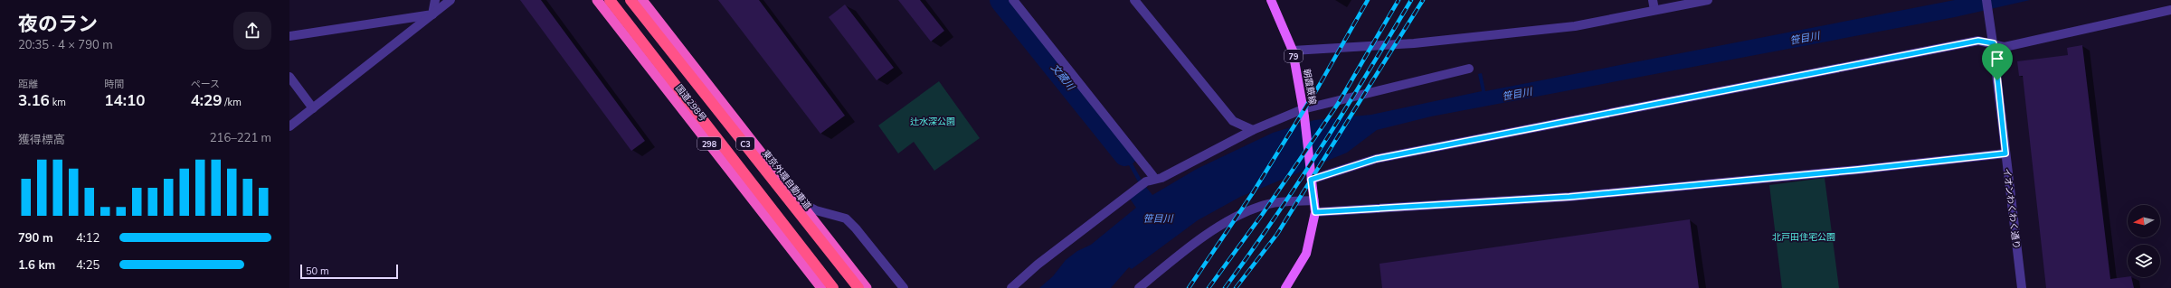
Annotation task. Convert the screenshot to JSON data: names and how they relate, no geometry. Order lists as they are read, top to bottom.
{
  "streets": {
    "highway": [
      "国道298号",
      "298",
      "C3",
      "東京外環自動車道"
    ],
    "main road": ["79", "朝霞蕨線"],
    "street": ["イオンわくわく通り"]
  },
  "crossings": [
    ["79", "朝霞蕨線"]
  ],
  "water": ["笹目川", "文蔵川"],
  "parks": ["辻水深公園", "北戸田住宅公園"],
  "scale_bar": "50 m",
  "north": "left",
  "page": {
    "heading": ["夜のラン", "20:35 · 4 × 790 m"],
    "stats": [
      ["距離", "3.16 km"],
      ["時間", "14:10"],
      ["ペース", "4:29 /km"]
    ],
    "chart": ["獲得標高", "216–221 m"],
    "list": [
      {
        "name": "790 m",
        "note": "4:12"
      },
      {
        "name": "1.6 km",
        "note": "4:25"
      }
    ],
    "scale": "50 m"
  }
}
